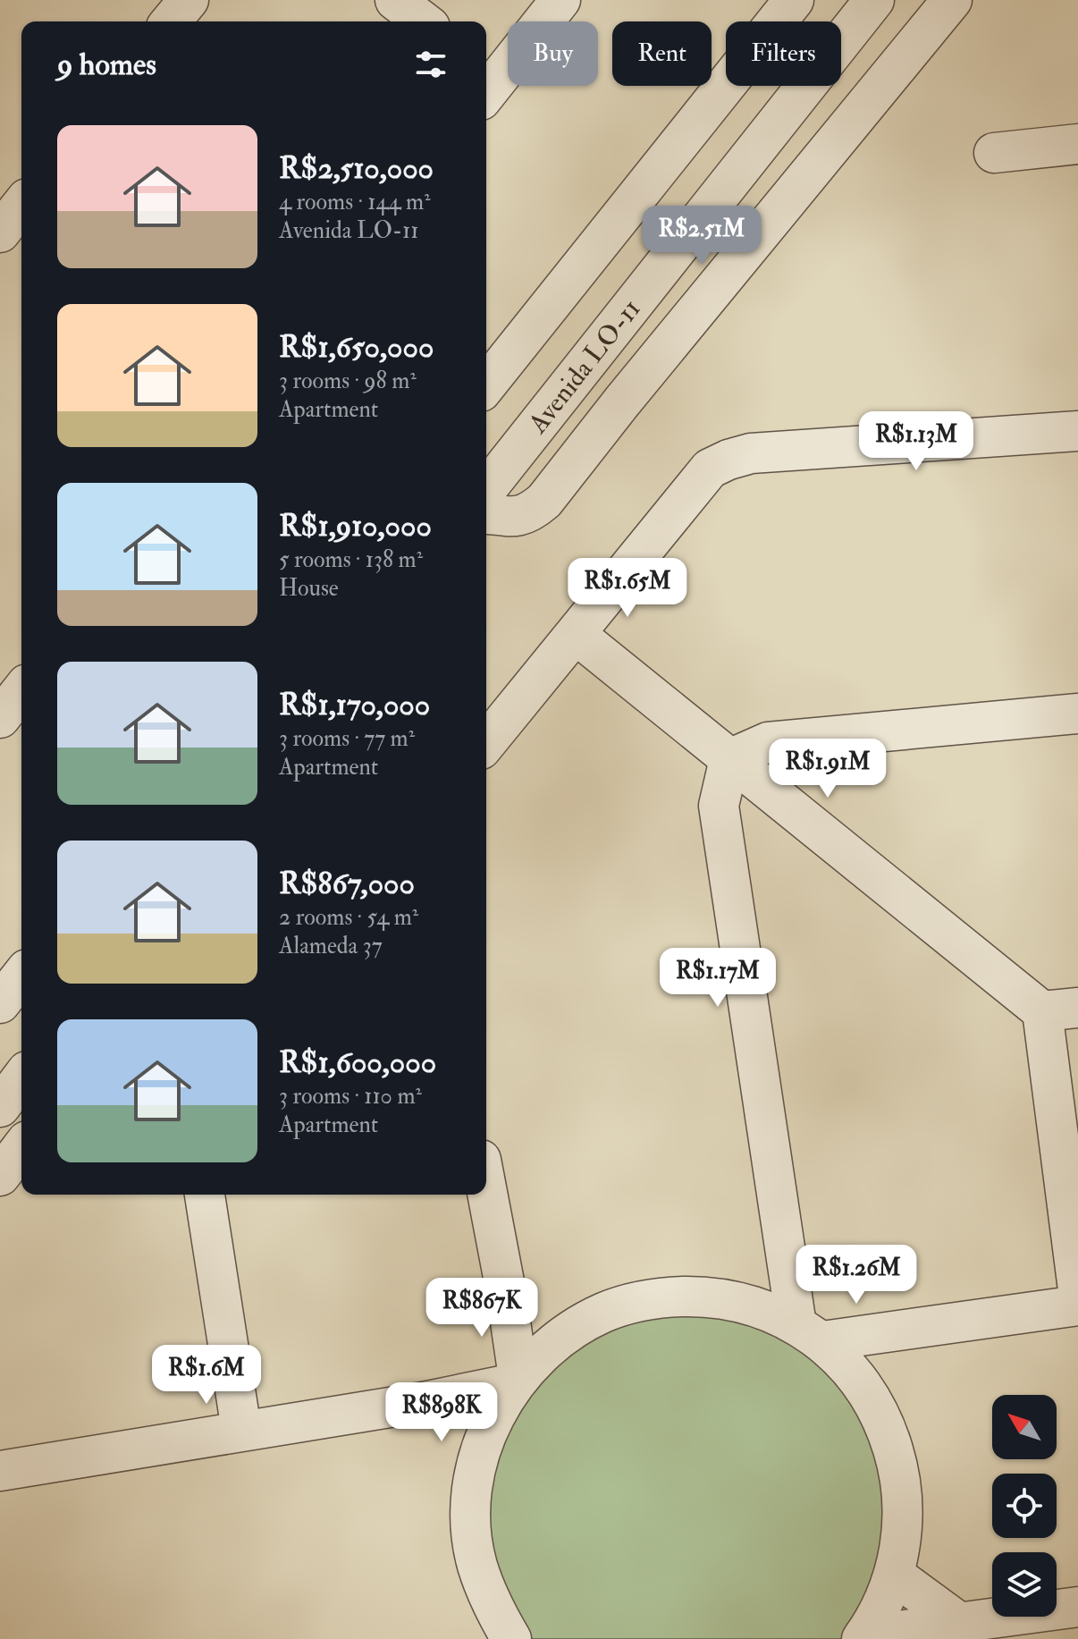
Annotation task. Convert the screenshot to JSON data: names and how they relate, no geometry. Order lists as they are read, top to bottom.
{
  "streets": {
    "street": ["Avenida LO-11"]
  },
  "north": "top left",
  "page": {
    "chip": ["Buy", "Rent", "Filters"],
    "heading": "9 homes",
    "list": [
      {
        "name": "R$2,510,000",
        "note": "4 rooms · 144 m² · Avenida LO-11"
      },
      {
        "name": "R$1,650,000",
        "note": "3 rooms · 98 m² · Apartment"
      },
      {
        "name": "R$1,910,000",
        "note": "5 rooms · 138 m² · House"
      },
      {
        "name": "R$1,170,000",
        "note": "3 rooms · 77 m² · Apartment"
      },
      {
        "name": "R$867,000",
        "note": "2 rooms · 54 m² · Alameda 37"
      },
      {
        "name": "R$1,600,000",
        "note": "3 rooms · 110 m² · Apartment"
      }
    ],
    "price": [
      "R$2.51M",
      "R$1.13M",
      "R$1.65M",
      "R$1.91M",
      "R$1.17M",
      "R$1.26M",
      "R$867K",
      "R$1.6M",
      "R$898K"
    ]
  }
}
